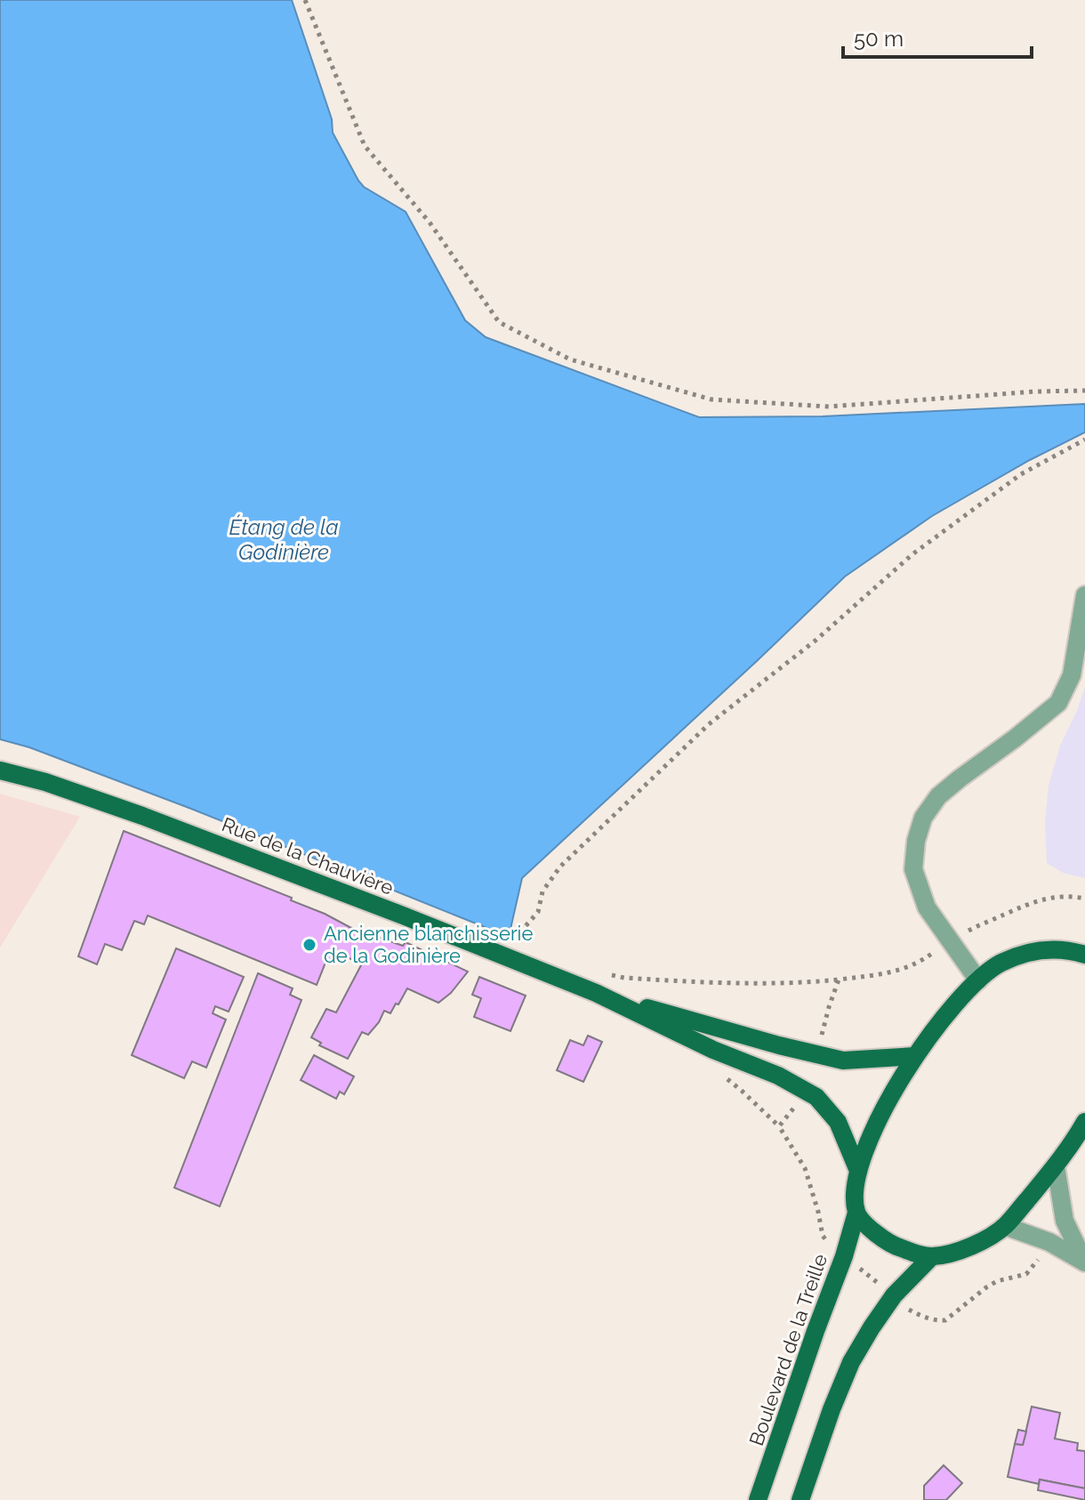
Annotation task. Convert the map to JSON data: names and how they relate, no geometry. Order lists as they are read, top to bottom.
{
  "streets": {
    "main road": ["Rue de la Chauvière", "Boulevard de la Treille"]
  },
  "crossings": [
    ["Rue de la Chauvière", "Boulevard de la Treille"]
  ],
  "water": ["Étang de la Godinière"],
  "places": ["Ancienne blanchisserie de la Godinière"],
  "scale_bar": "50 m"
}
